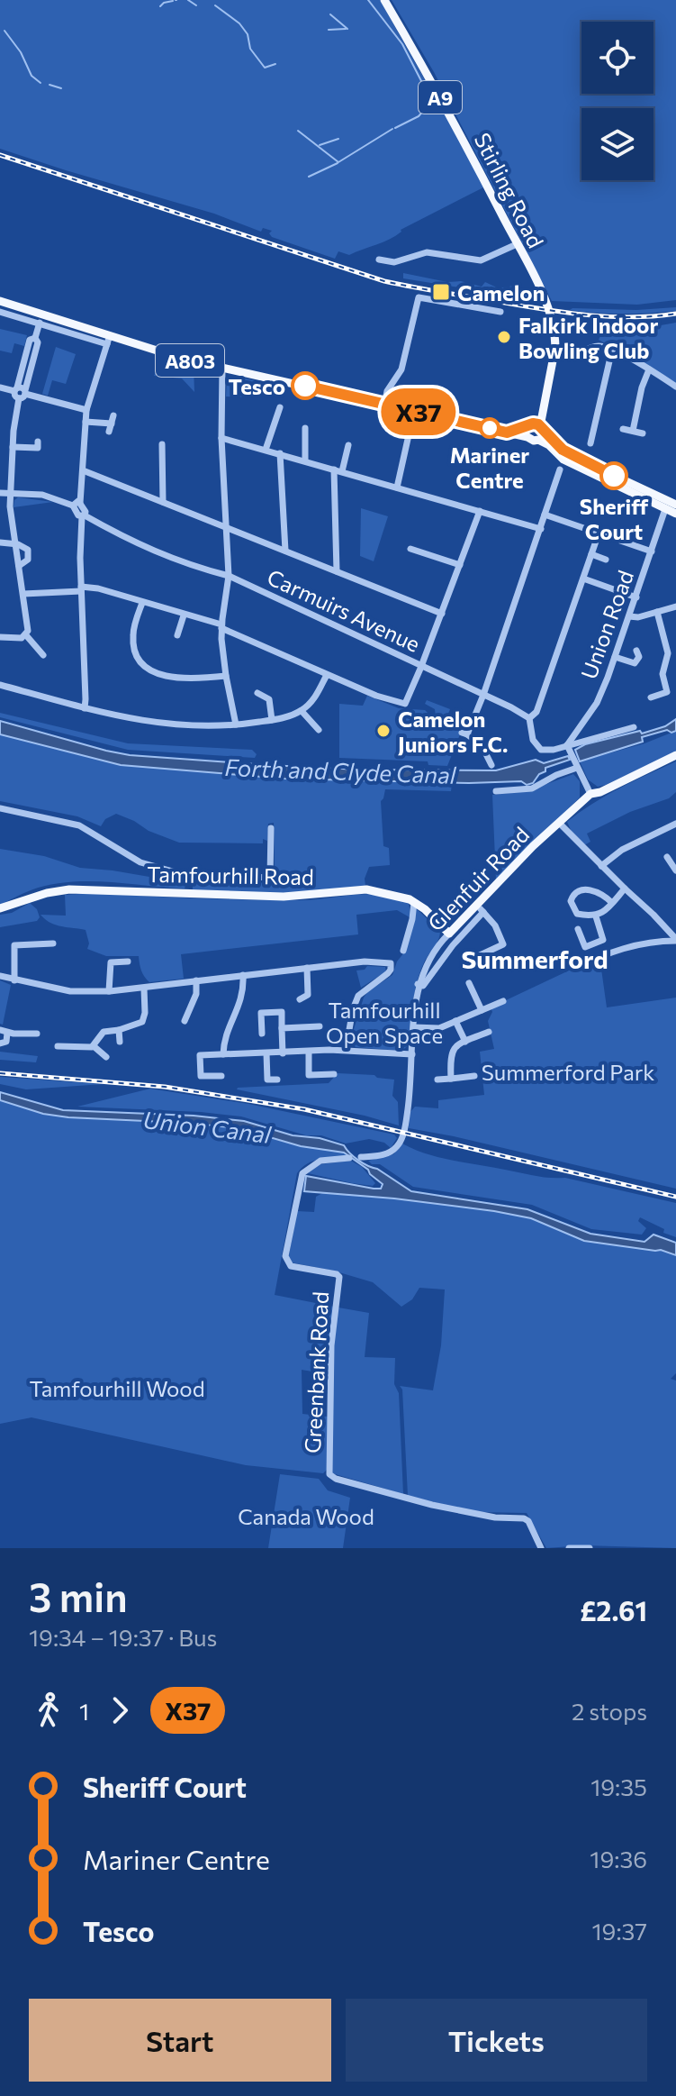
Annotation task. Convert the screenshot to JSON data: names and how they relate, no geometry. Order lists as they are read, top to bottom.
{
  "streets": {
    "main road": [
      "A9",
      "Stirling Road",
      "A803",
      "Tamfourhill Road",
      "Glenfuir Road"
    ],
    "street": ["Carmuirs Avenue", "Union Road", "Greenbank Road"]
  },
  "crossings": [
    ["Stirling Road", "A803"],
    ["Tamfourhill Road", "Glenfuir Road"]
  ],
  "districts": ["Summerford"],
  "water": ["Forth and Clyde Canal", "Union Canal"],
  "parks": [
    "Tamfourhill Open Space",
    "Summerford Park",
    "Tamfourhill Wood",
    "Canada Wood"
  ],
  "places": {
    "transit": ["Camelon"],
    "other": [
      "Falkirk Indoor Bowling Club",
      "Tesco",
      "Mariner Centre",
      "Sheriff Court",
      "Camelon Juniors F.C."
    ]
  },
  "lines": ["bus line X37"],
  "page": {
    "on_map": "X37",
    "heading": ["3 min", "19:34 – 19:37 · Bus", "£2.61"],
    "legs": ["1", "X37", "2 stops"],
    "list": [
      {
        "name": "Sheriff Court",
        "value": "19:35"
      },
      {
        "name": "Mariner Centre",
        "value": "19:36"
      },
      {
        "name": "Tesco",
        "value": "19:37"
      }
    ],
    "buttons": ["Start", "Tickets"]
  }
}
